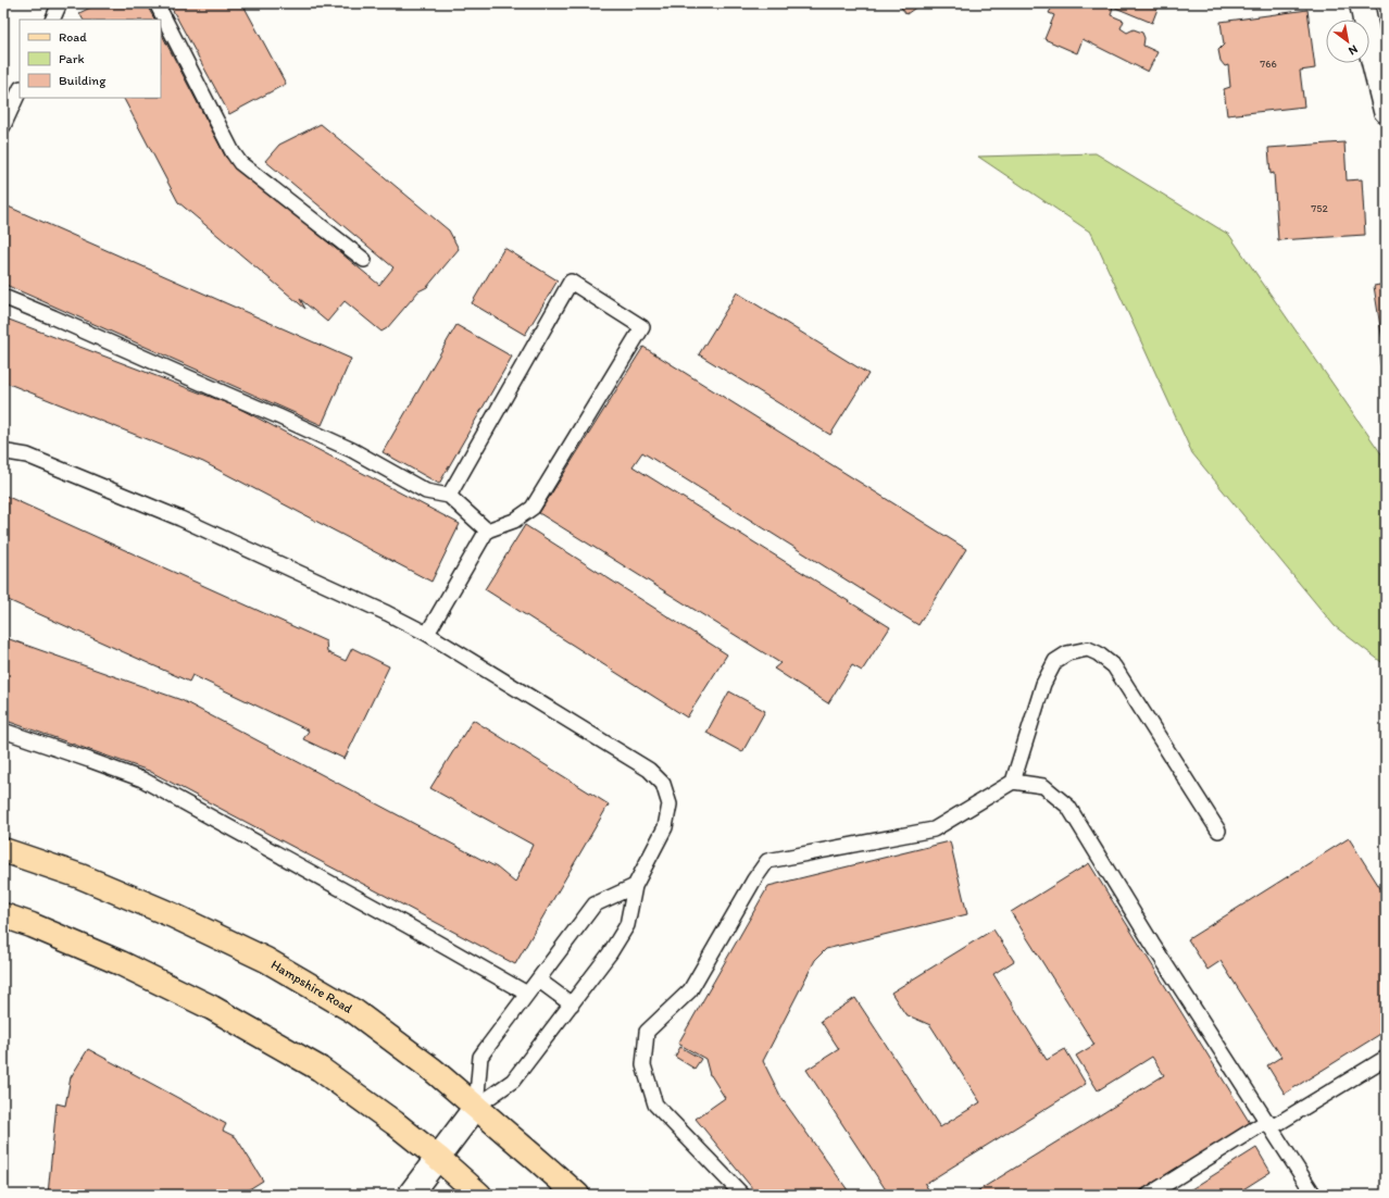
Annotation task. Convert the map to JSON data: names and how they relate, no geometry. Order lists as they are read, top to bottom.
{
  "streets": {
    "main road": ["Hampshire Road"]
  },
  "house_numbers": ["766", "752"],
  "legend": ["Road", "Park", "Building"],
  "north": "bottom right"
}
